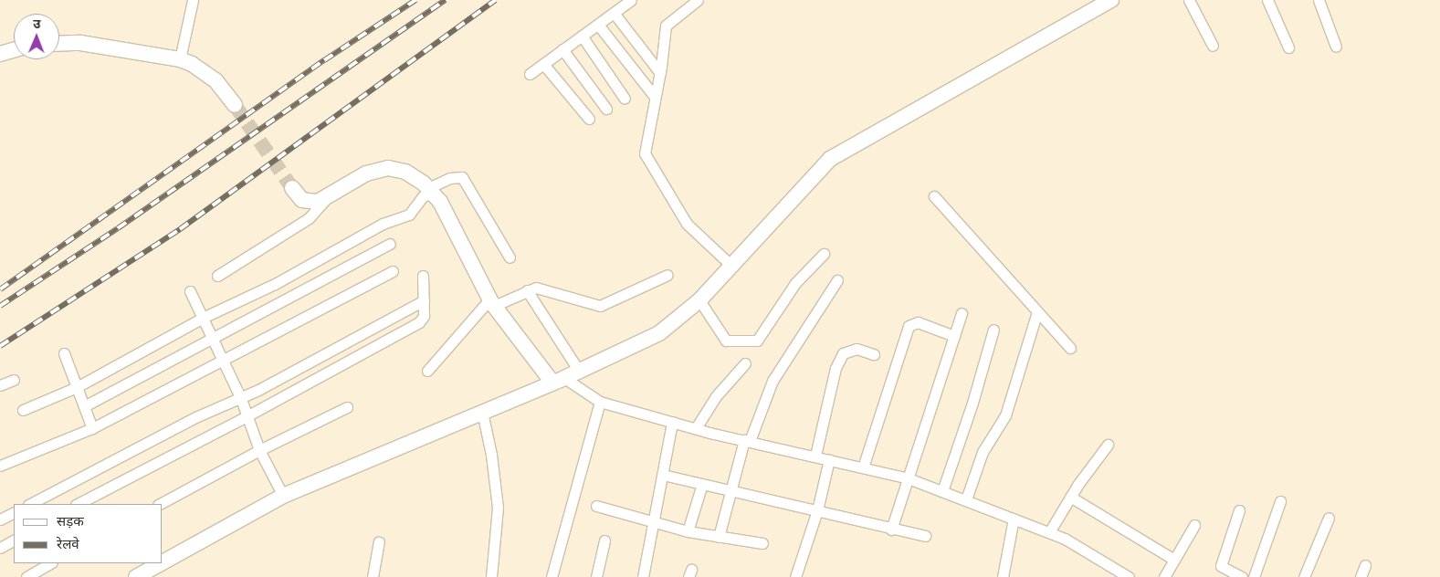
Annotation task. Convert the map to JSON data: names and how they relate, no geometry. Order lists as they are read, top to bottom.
{
  "legend": ["सड़क", "रेलवे"],
  "north": "top"
}
